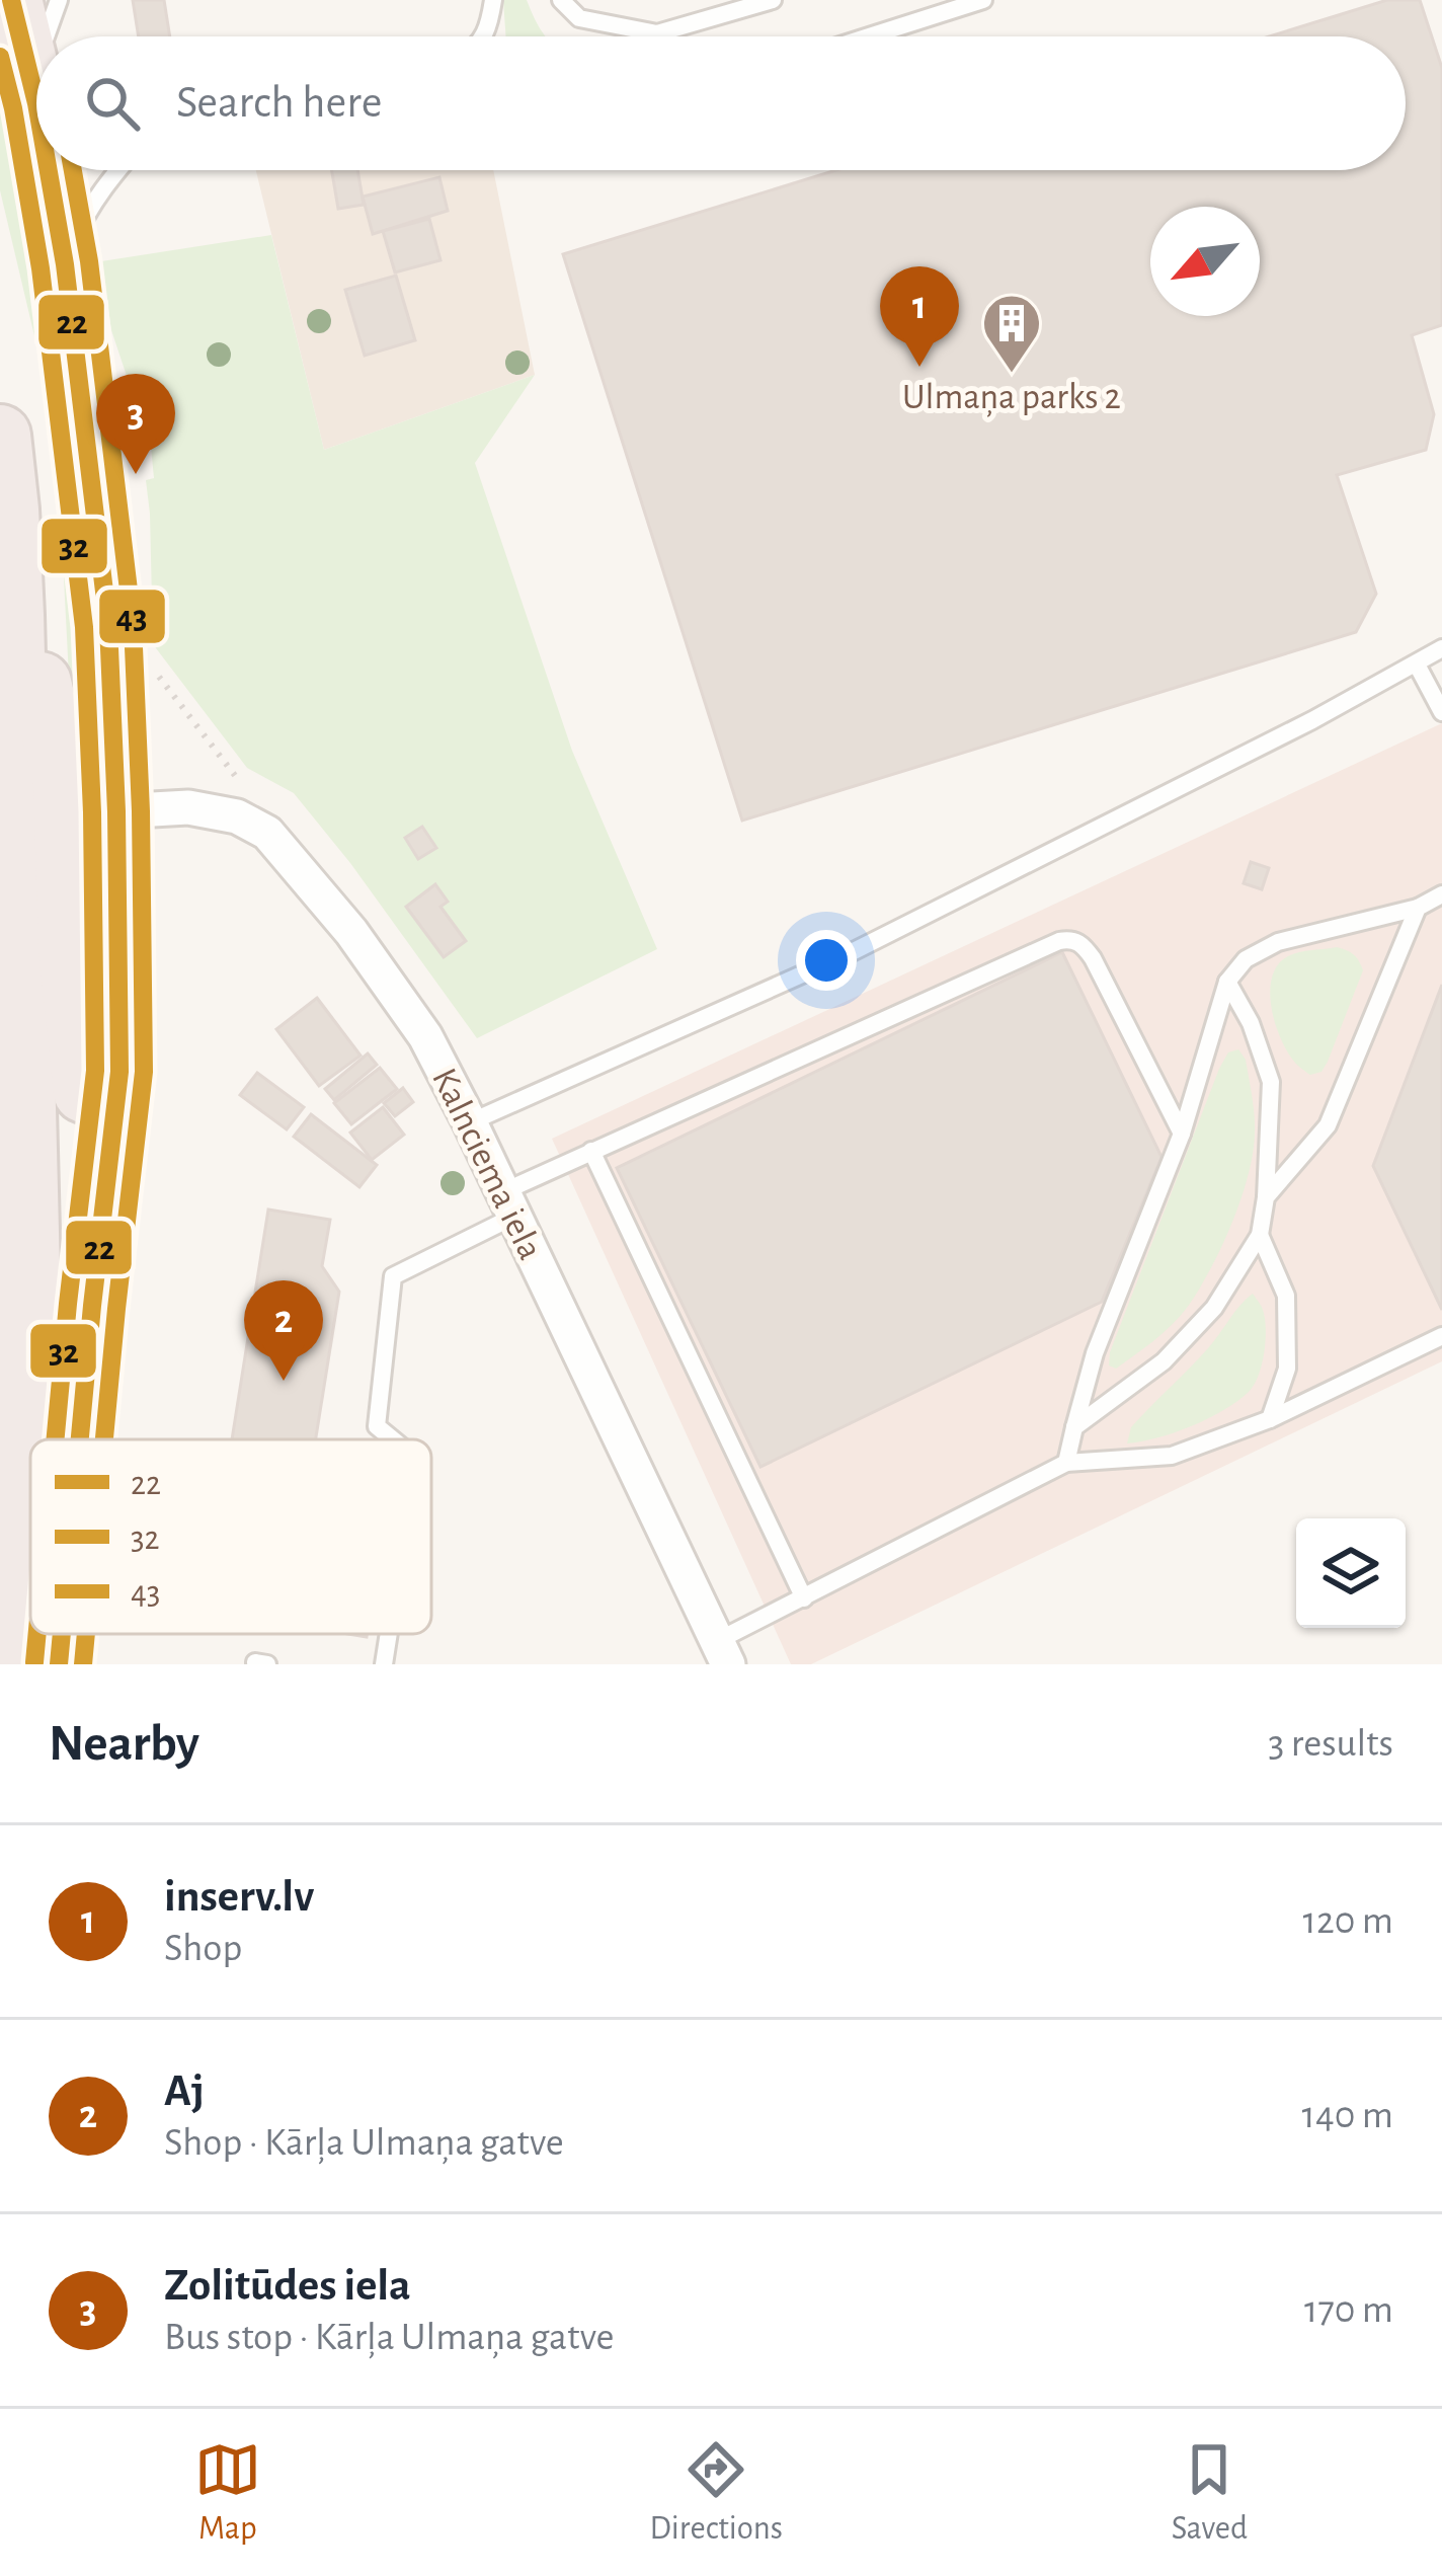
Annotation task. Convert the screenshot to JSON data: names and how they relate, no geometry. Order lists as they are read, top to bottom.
{
  "streets": {
    "street": ["Kalnciema iela"]
  },
  "places": {
    "building": ["Ulmaņa parks 2"]
  },
  "lines": ["transit line 22", "transit line 32", "transit line 43"],
  "legend": ["22", "32", "43"],
  "north": "bottom left",
  "page": {
    "search": "Search here",
    "pins": ["1", "3", "2"],
    "heading": ["Nearby", "3 results"],
    "list": [
      {
        "mark": "1",
        "name": "inserv.lv",
        "note": "Shop",
        "value": "120 m"
      },
      {
        "mark": "2",
        "name": "Aj",
        "note": "Shop · Kārļa Ulmaņa gatve",
        "value": "140 m"
      },
      {
        "mark": "3",
        "name": "Zolitūdes iela",
        "note": "Bus stop · Kārļa Ulmaņa gatve",
        "value": "170 m"
      }
    ],
    "nav": ["Map", "Directions", "Saved"]
  }
}
